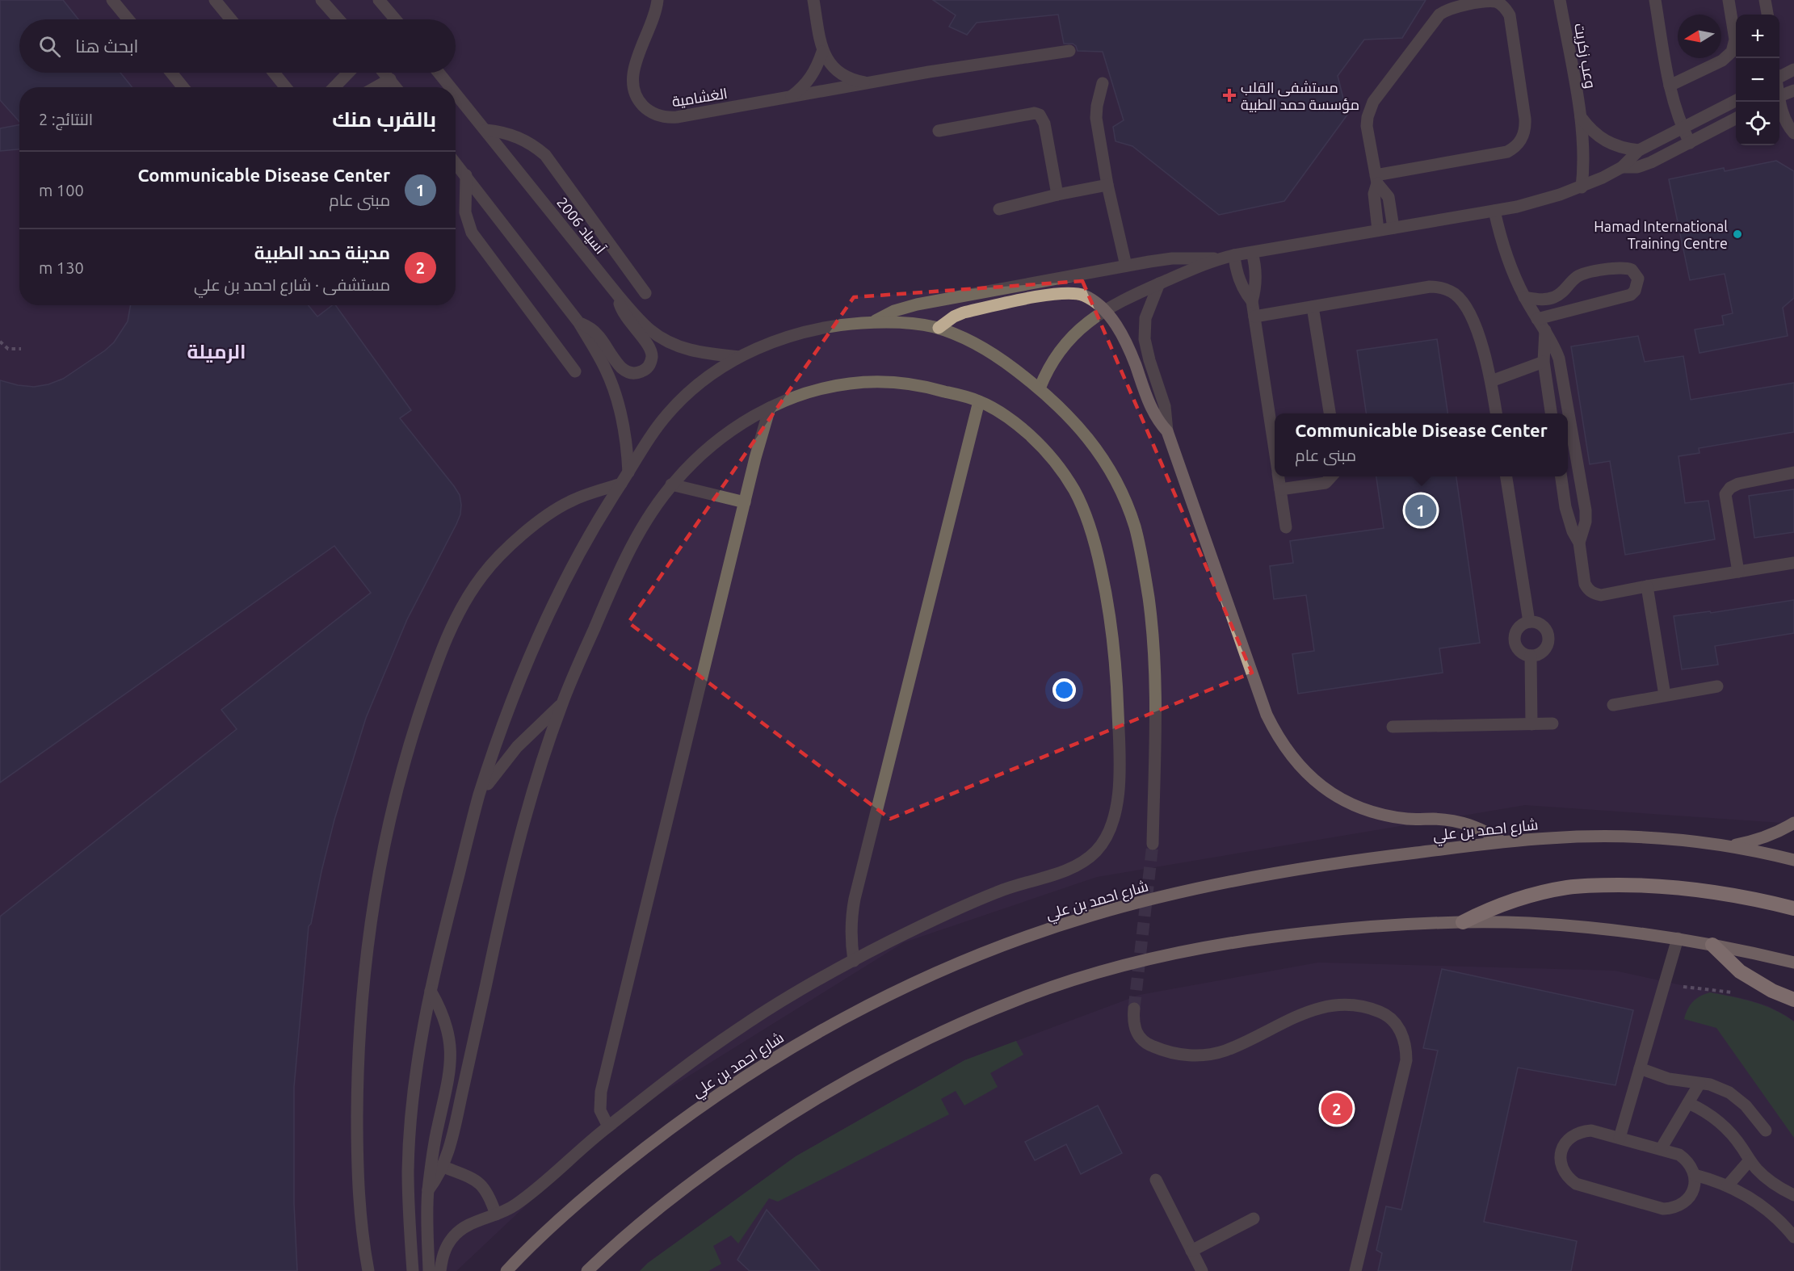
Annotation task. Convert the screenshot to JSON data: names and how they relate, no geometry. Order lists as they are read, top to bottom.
{
  "streets": {
    "main road": ["شارع احمد بن علي"],
    "street": ["وعب زكريت", "الغشامية", "آسياد 2006"]
  },
  "districts": ["الرميلة"],
  "places": {
    "health": ["مستشفى القلب مؤسسة حمد الطبية"],
    "other": ["Hamad International Training Centre"]
  },
  "north": "left",
  "page": {
    "map_buttons": ["+", "−"],
    "search": "ابحث هنا",
    "heading": ["بالقرب منك", "النتائج: 2"],
    "list": [
      {
        "mark": "1",
        "name": "Communicable Disease Center",
        "note": "مبنى عام",
        "value": "100 m"
      },
      {
        "mark": "2",
        "name": "مدينة حمد الطبية",
        "note": "مستشفى · شارع احمد بن علي",
        "value": "130 m"
      }
    ],
    "popup": ["Communicable Disease Center", "مبنى عام"],
    "pins": ["1", "2"]
  }
}
